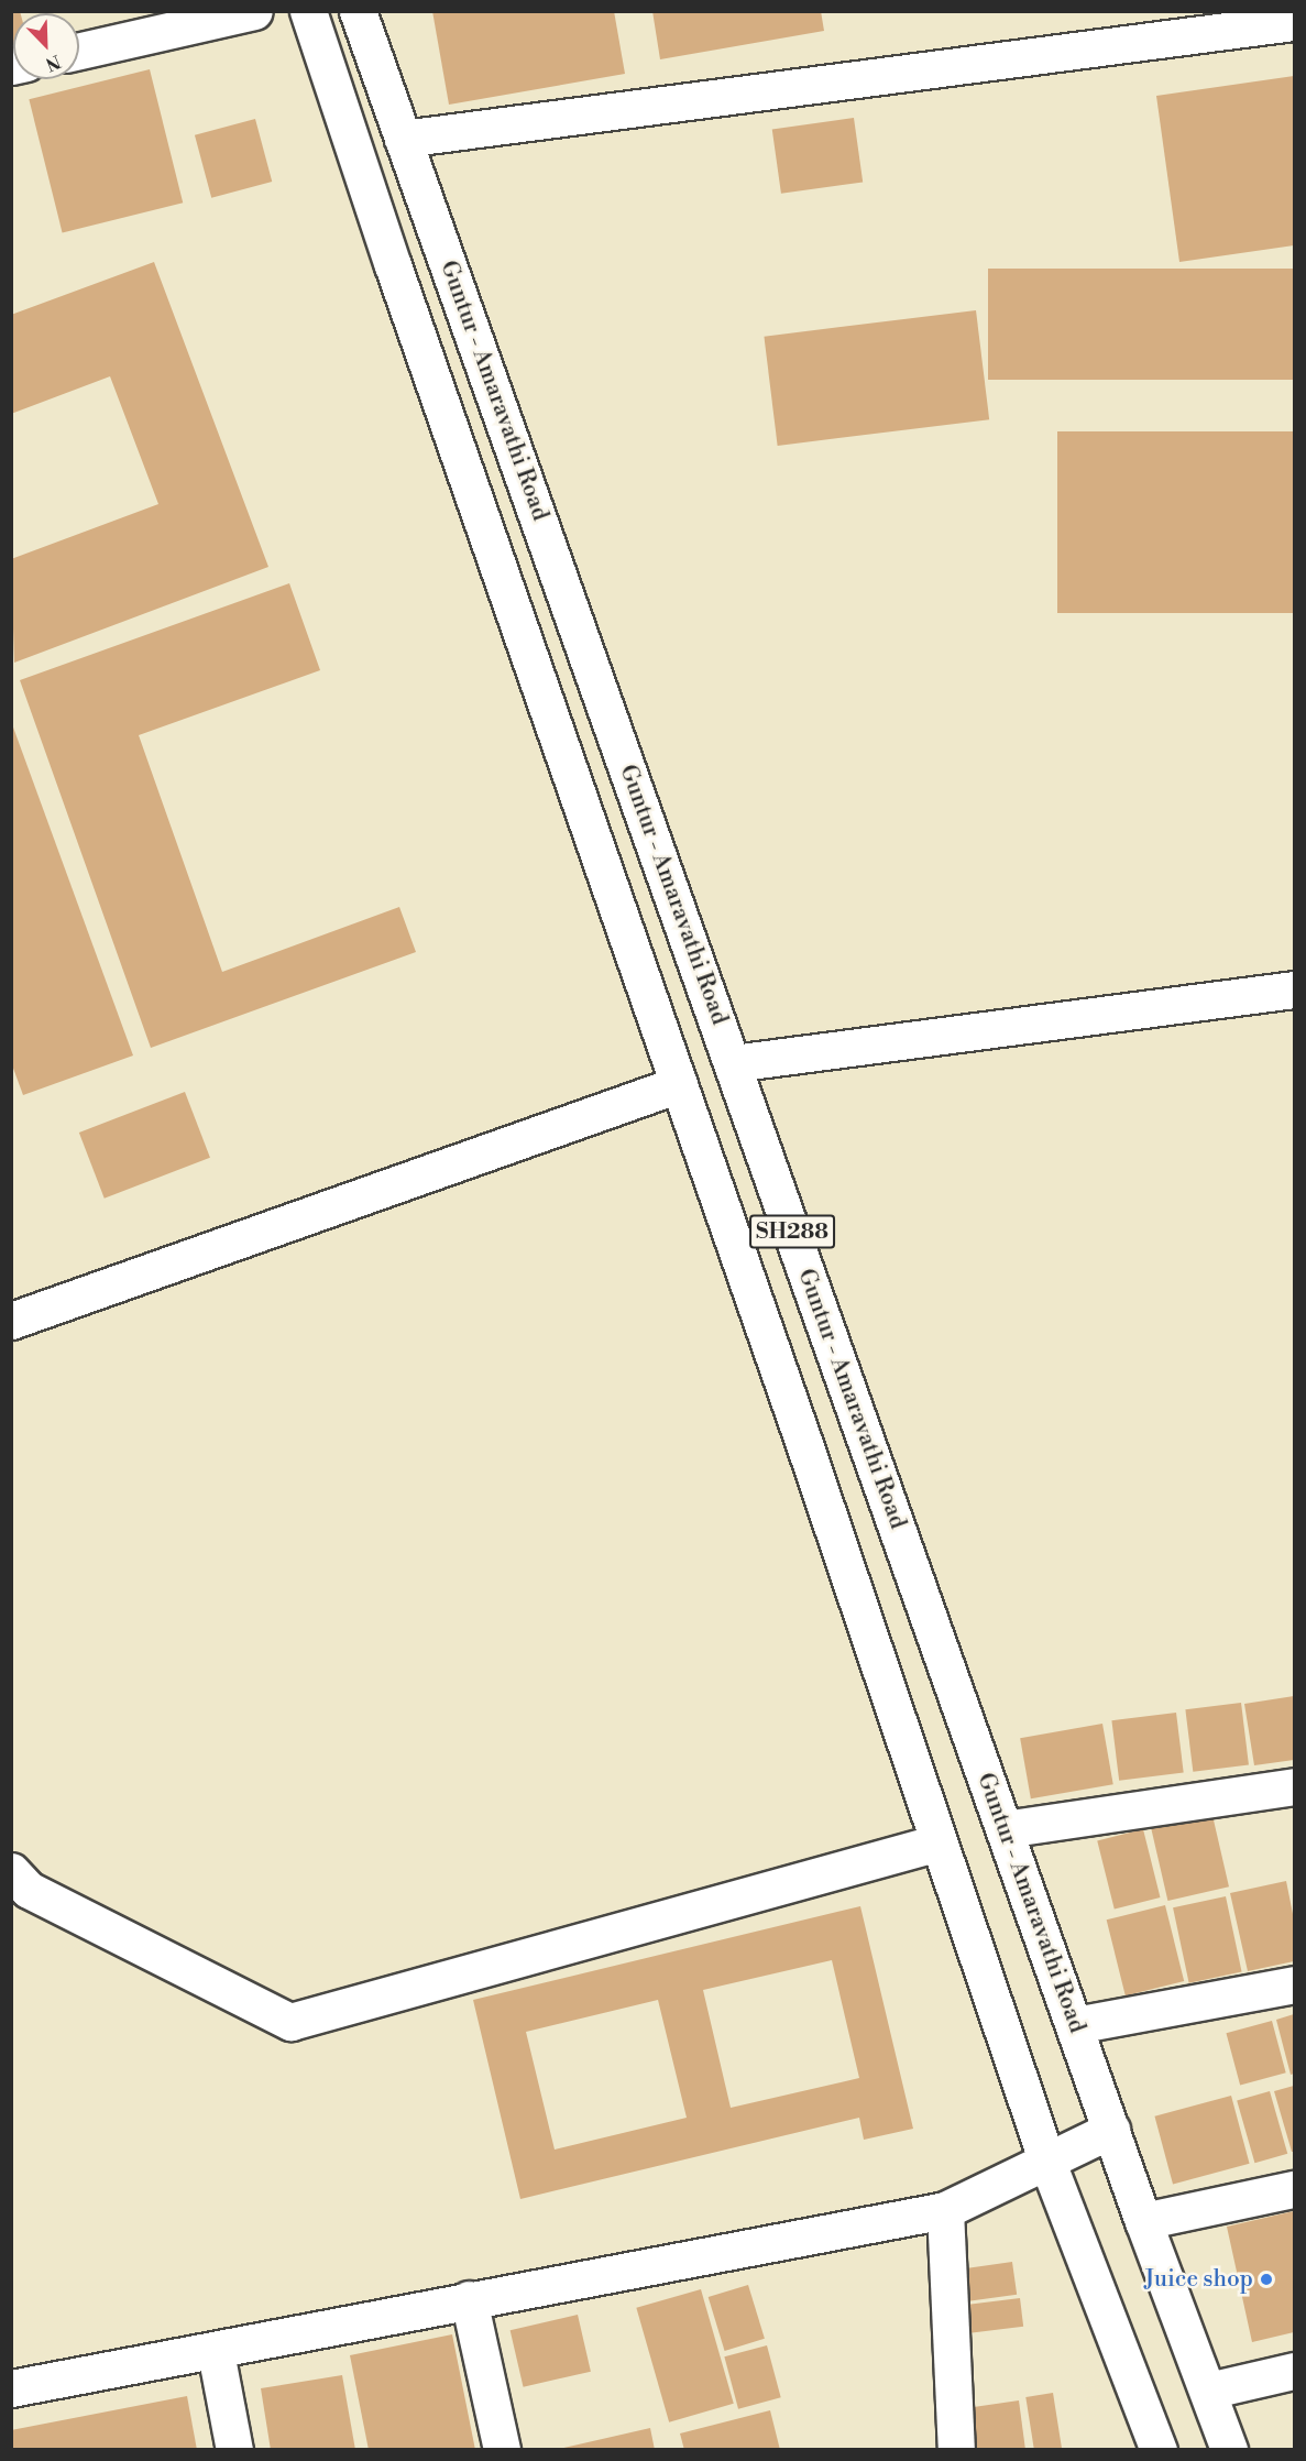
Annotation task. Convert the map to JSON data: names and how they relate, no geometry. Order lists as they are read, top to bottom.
{
  "streets": {
    "street": ["Guntur - Amaravathi Road", "SH288"]
  },
  "places": ["Juice shop"],
  "north": "bottom right"
}
